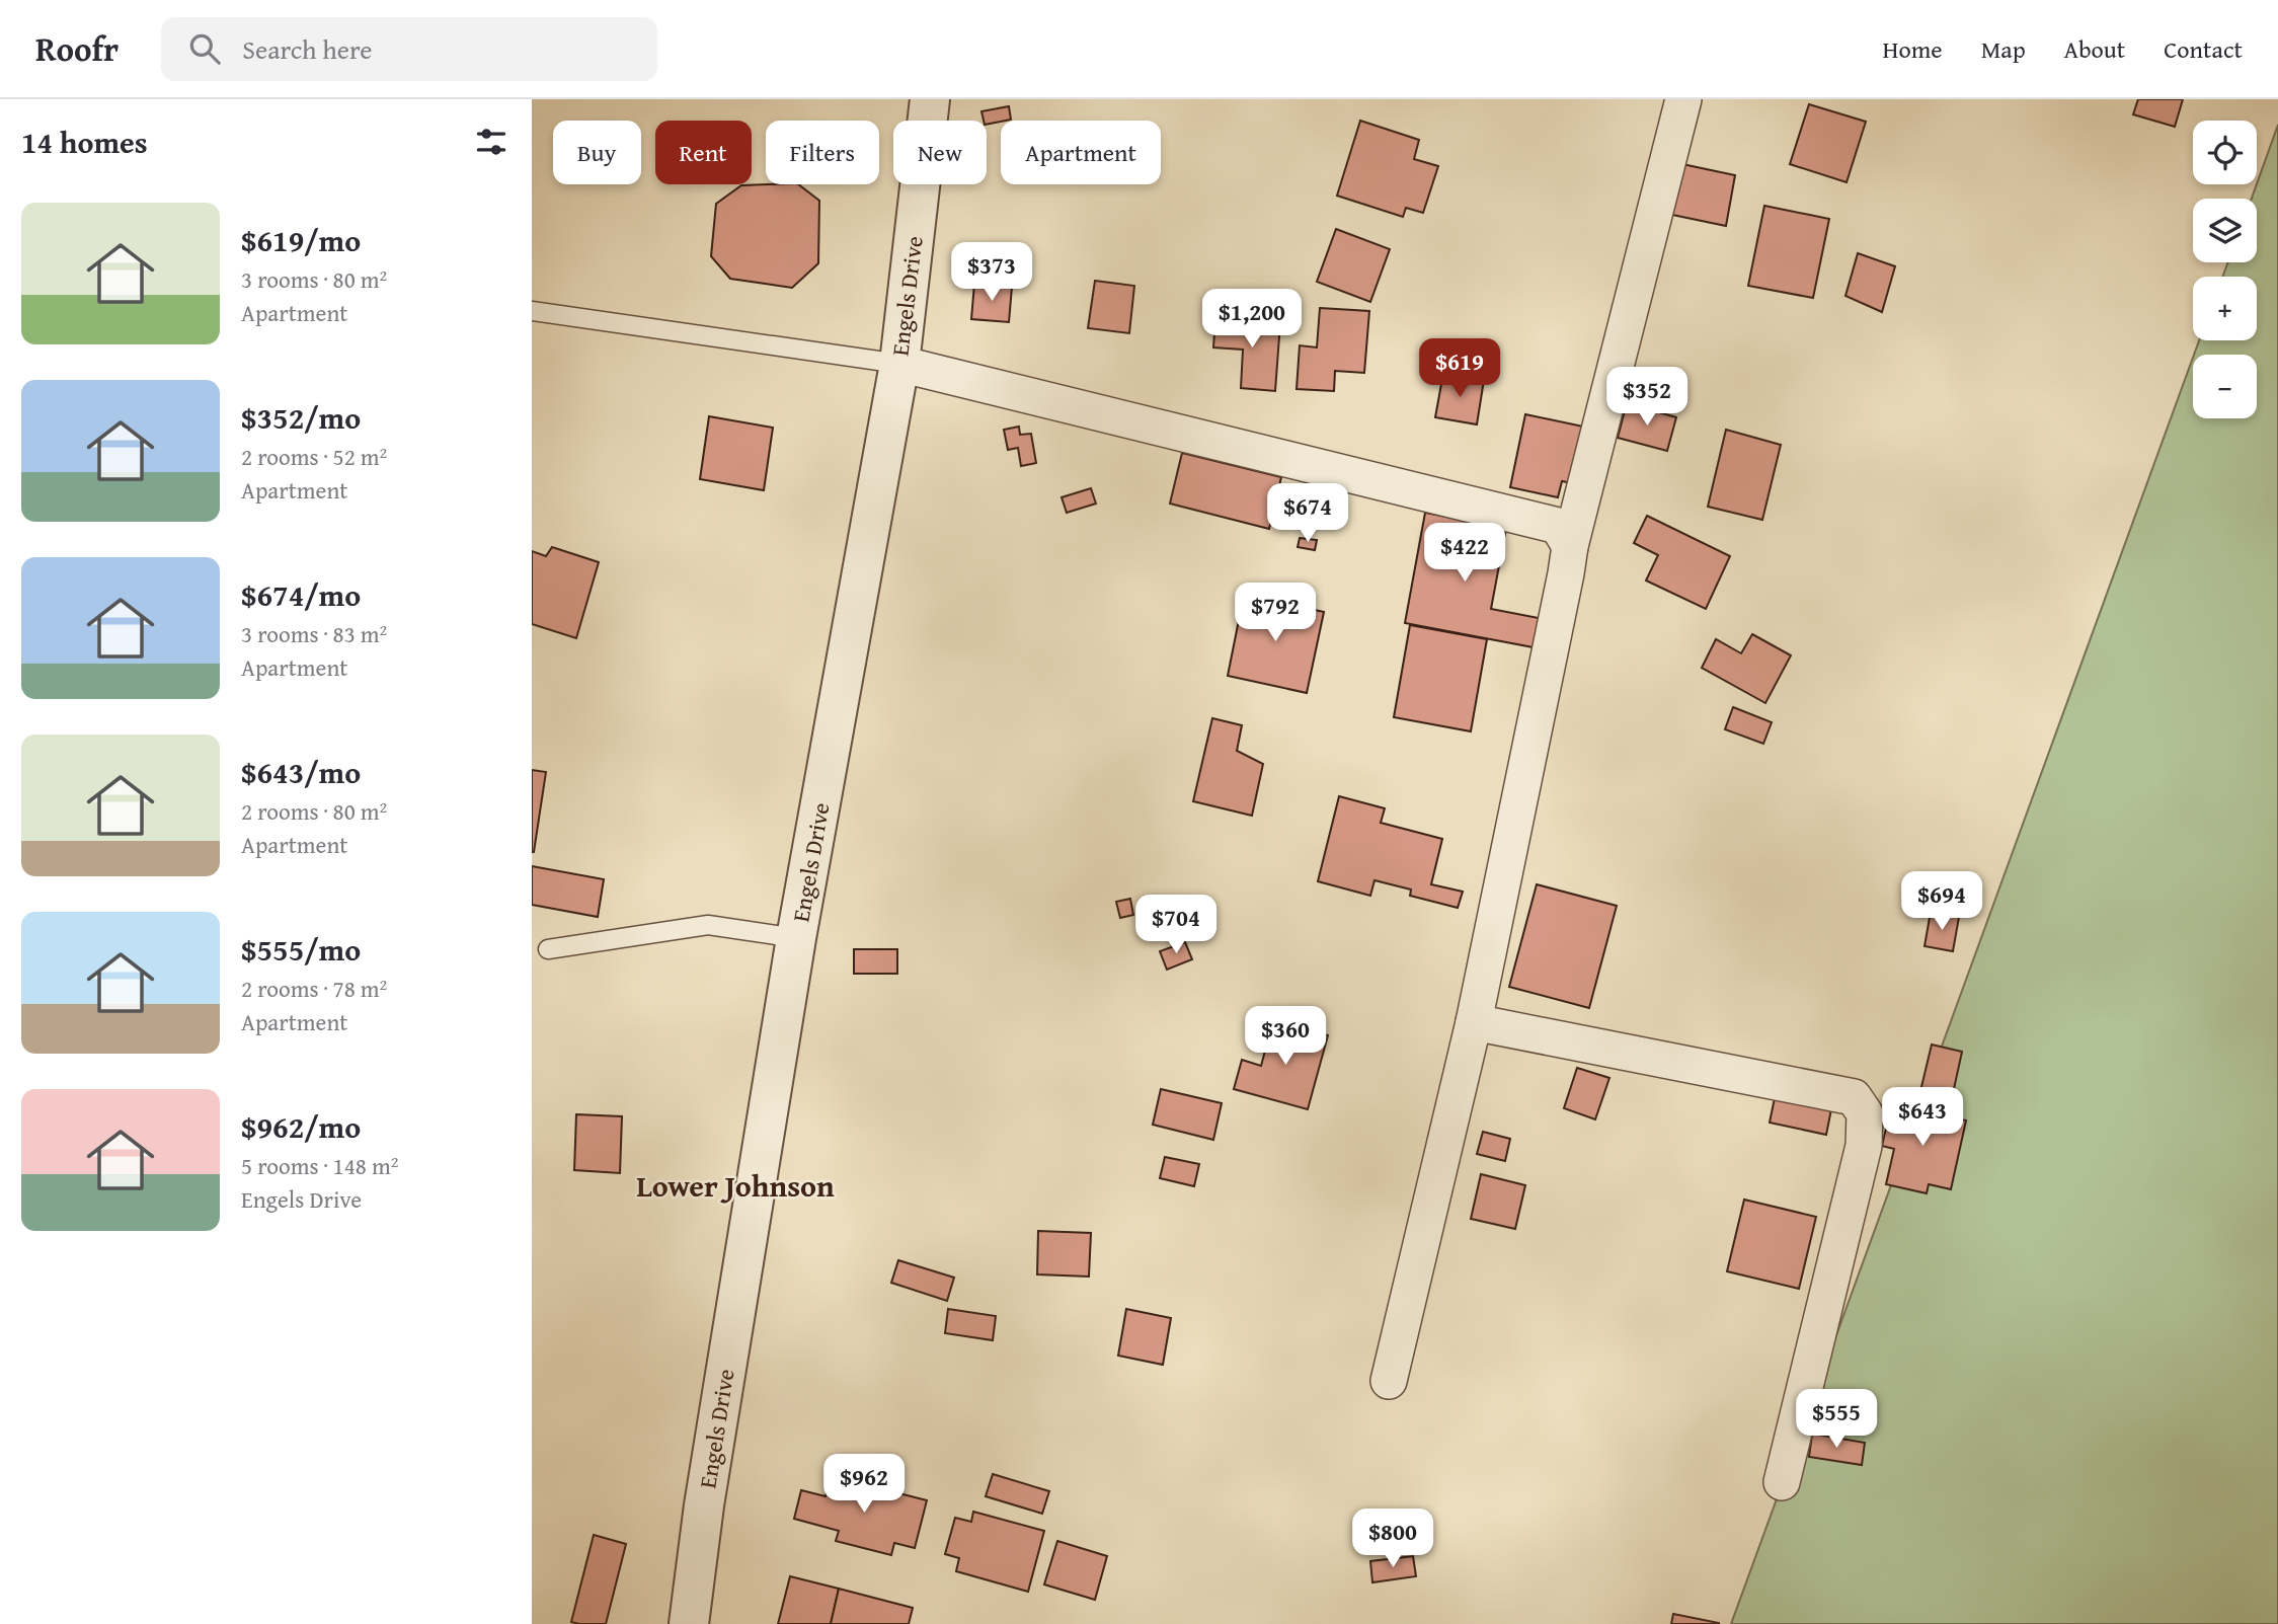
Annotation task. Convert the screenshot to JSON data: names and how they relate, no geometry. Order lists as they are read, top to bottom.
{
  "streets": {
    "street": ["Engels Drive"]
  },
  "districts": ["Lower Johnson"],
  "page": {
    "header": "Roofr",
    "search": "Search here",
    "nav": [
      "Home",
      "Map",
      "About",
      "Contact"
    ],
    "heading": "14 homes",
    "map_buttons": ["+", "−"],
    "chip": [
      "Buy",
      "Rent",
      "Filters",
      "New",
      "Apartment"
    ],
    "list": [
      {
        "name": "$619/mo",
        "note": "3 rooms · 80 m² · Apartment"
      },
      {
        "name": "$352/mo",
        "note": "2 rooms · 52 m² · Apartment"
      },
      {
        "name": "$674/mo",
        "note": "3 rooms · 83 m² · Apartment"
      },
      {
        "name": "$643/mo",
        "note": "2 rooms · 80 m² · Apartment"
      },
      {
        "name": "$555/mo",
        "note": "2 rooms · 78 m² · Apartment"
      },
      {
        "name": "$962/mo",
        "note": "5 rooms · 148 m² · Engels Drive"
      }
    ],
    "price": [
      "$373",
      "$1,200",
      "$619",
      "$352",
      "$674",
      "$422",
      "$792",
      "$694",
      "$704",
      "$360",
      "$643",
      "$555",
      "$962",
      "$800"
    ]
  }
}
